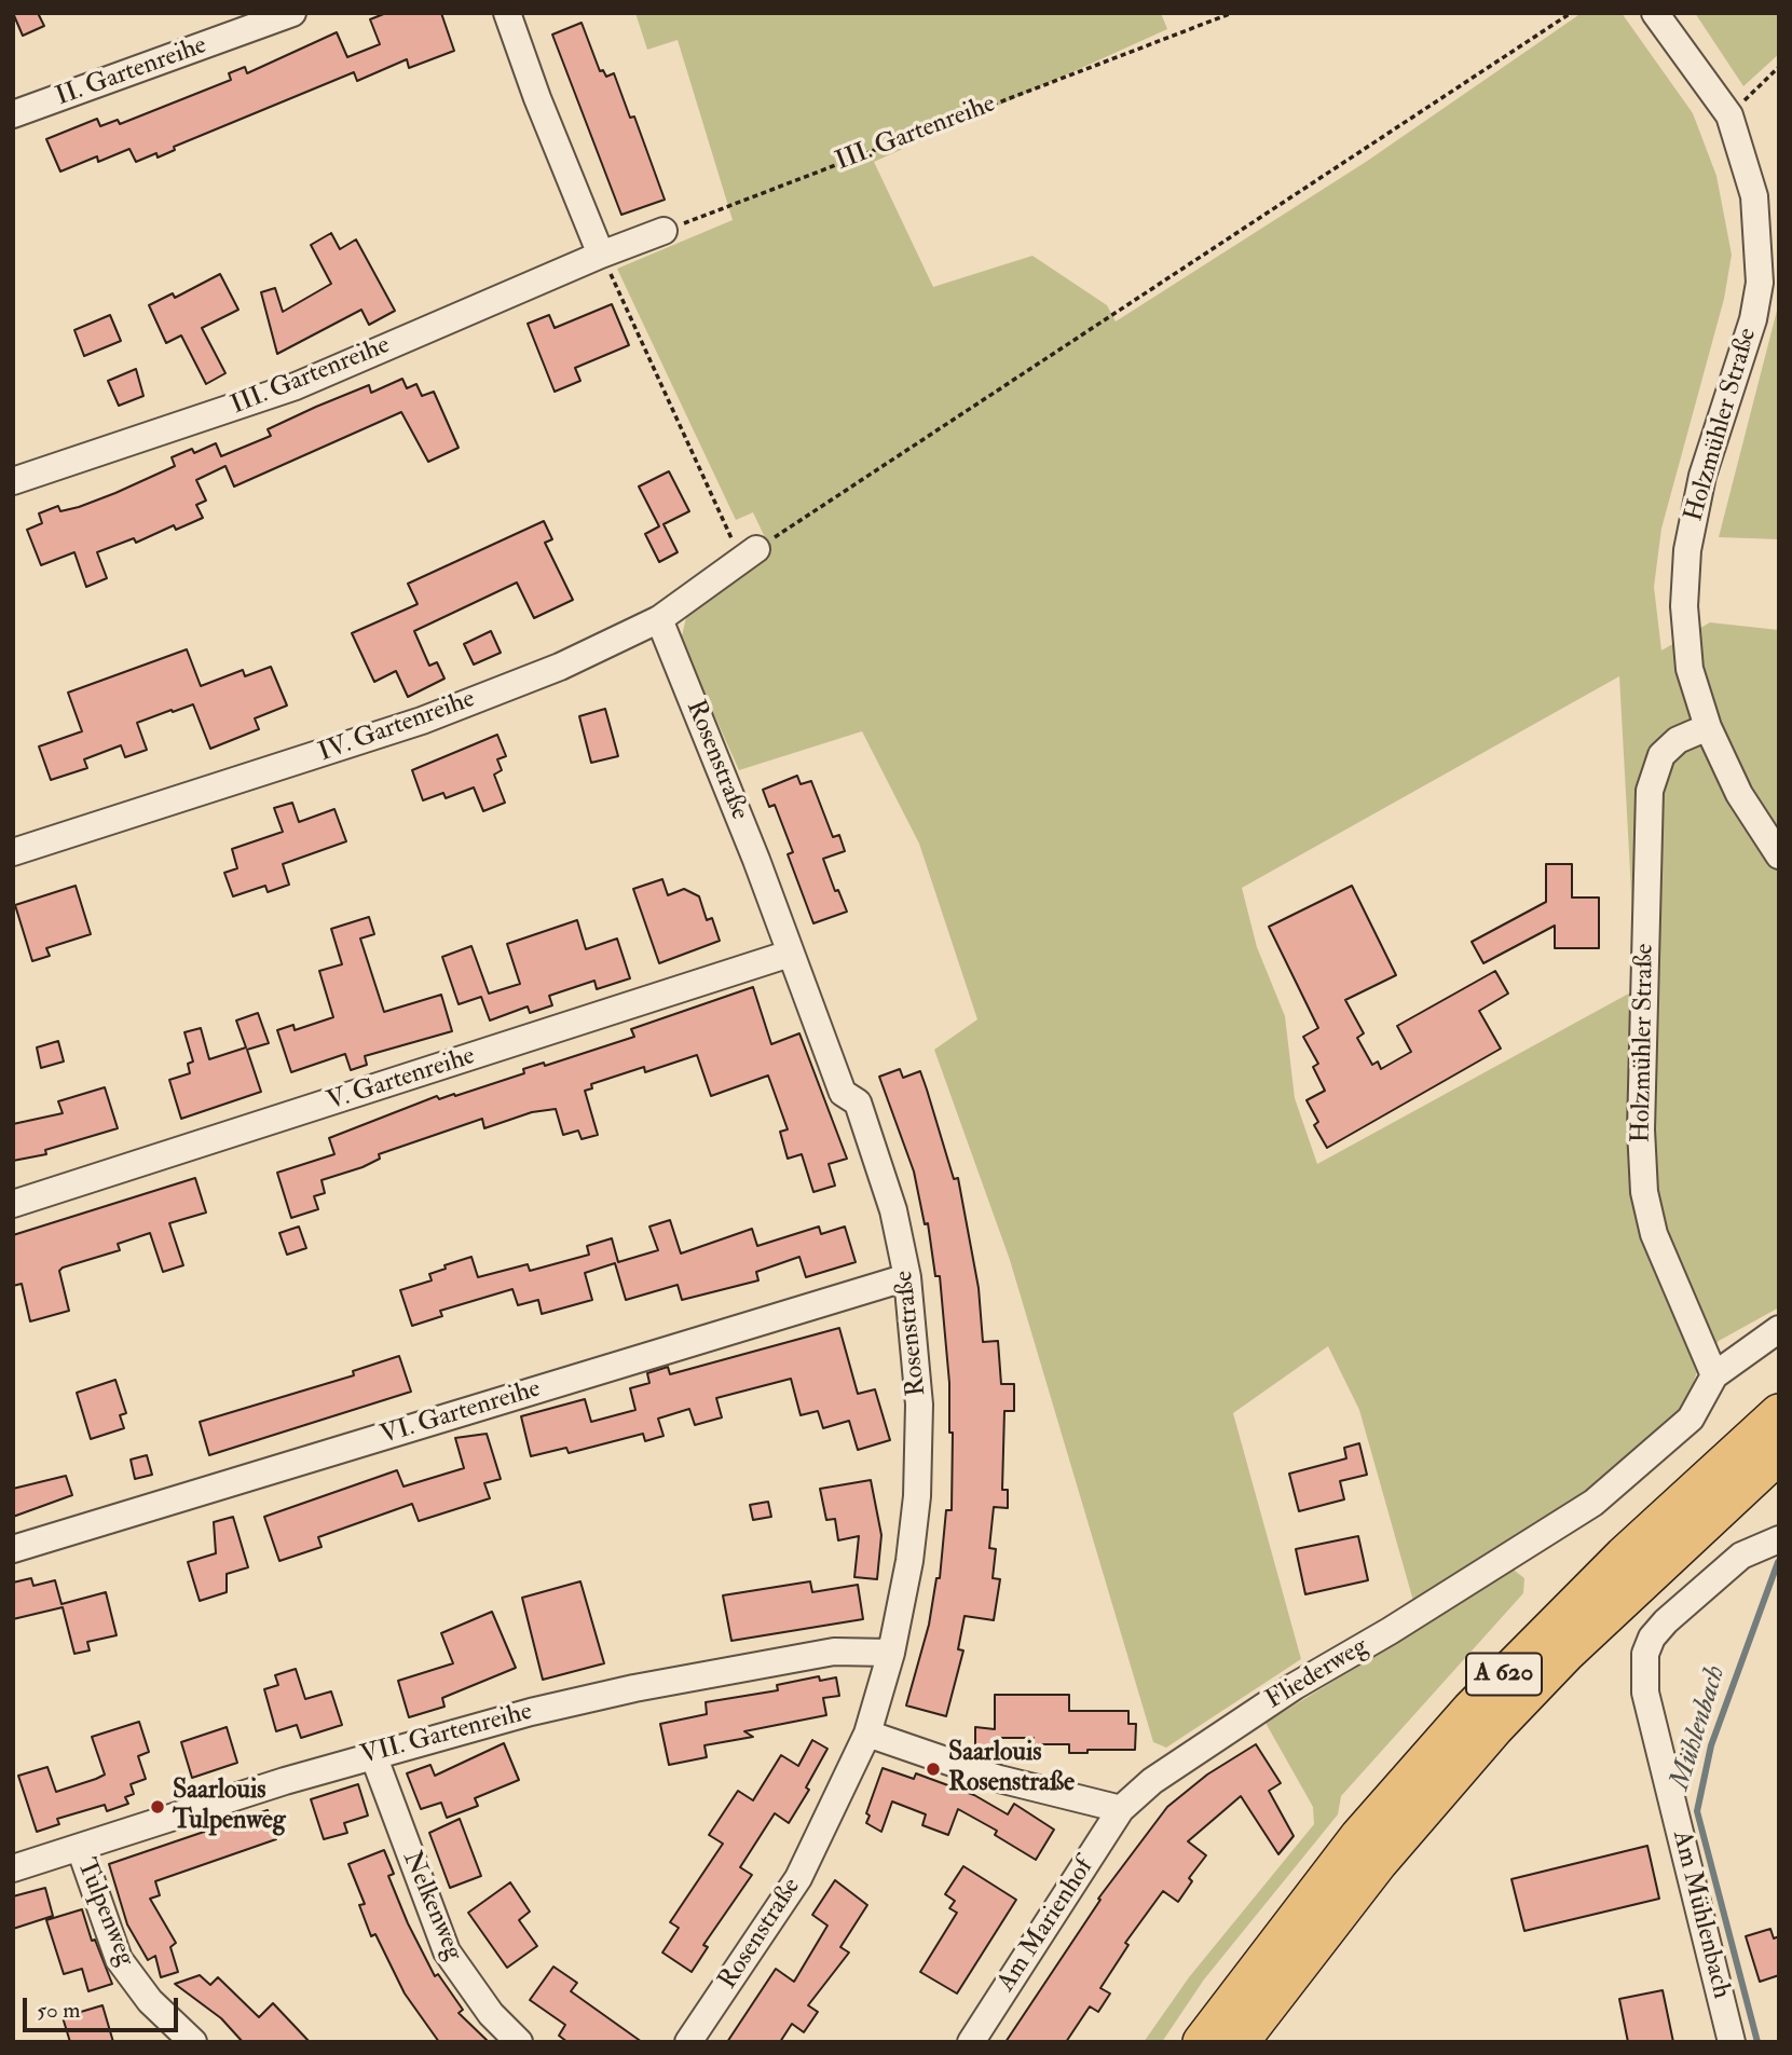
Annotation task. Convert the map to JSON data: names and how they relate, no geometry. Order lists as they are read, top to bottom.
{
  "streets": {
    "highway": ["A 620"],
    "street": [
      "II. Gartenreihe",
      "III. Gartenreihe",
      "Holzmühler Straße",
      "IV. Gartenreihe",
      "Rosenstraße",
      "V. Gartenreihe",
      "VI. Gartenreihe",
      "Fliederweg",
      "VII. Gartenreihe",
      "Nelkenweg",
      "Tulpenweg",
      "Am Mühlenbach",
      "Am Marienhof"
    ]
  },
  "crossings": [
    ["Holzmühler Straße", "Fliederweg"],
    ["IV. Gartenreihe", "Rosenstraße"],
    ["Rosenstraße", "V. Gartenreihe"],
    ["Rosenstraße", "VI. Gartenreihe"],
    ["Rosenstraße", "VII. Gartenreihe"],
    ["Fliederweg", "Am Marienhof"],
    ["VII. Gartenreihe", "Nelkenweg"],
    ["VII. Gartenreihe", "Tulpenweg"]
  ],
  "water": ["Mühlenbach"],
  "places": ["Saarlouis Rosenstraße", "Saarlouis Tulpenweg"],
  "scale_bar": "50 m"
}
